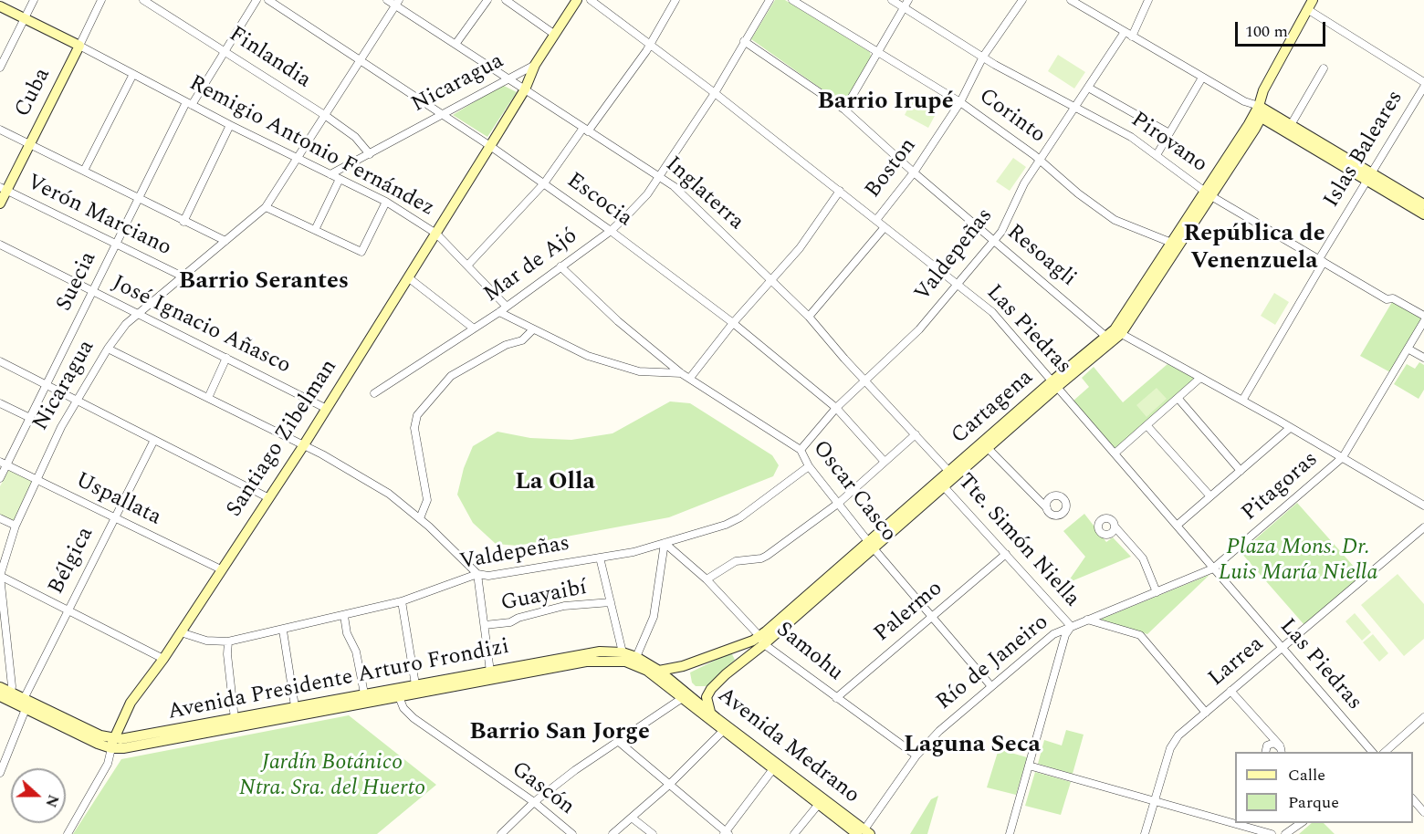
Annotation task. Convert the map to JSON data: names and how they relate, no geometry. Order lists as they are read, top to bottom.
{
  "streets": {
    "main road": [
      "Nicaragua",
      "Cuba",
      "Cartagena",
      "Santiago Zibelman",
      "Avenida Presidente Arturo Frondizi",
      "Avenida Medrano"
    ],
    "street": [
      "Finlandia",
      "Corinto",
      "Pirovano",
      "Remigio Antonio Fernández",
      "Islas Baleares",
      "Boston",
      "Inglaterra",
      "Escocia",
      "Verón Marciano",
      "Valdepeñas",
      "Resoagli",
      "Mar de Ajó",
      "Suecia",
      "José Ignacio Añasco",
      "Las Piedras",
      "Pitagoras",
      "Oscar Casco",
      "Uspallata",
      "Tte. Simón Niella",
      "Bélgica",
      "Guayaibí",
      "Palermo",
      "Samohu",
      "Larrea",
      "Río de Janeiro",
      "Gascón"
    ]
  },
  "crossings": [
    ["Finlandia", "Nicaragua"],
    ["Finlandia", "Suecia"],
    ["Nicaragua", "Remigio Antonio Fernández"],
    ["Nicaragua", "Inglaterra"],
    ["Nicaragua", "Escocia"],
    ["Nicaragua", "Verón Marciano"],
    ["Nicaragua", "José Ignacio Añasco"],
    ["Nicaragua", "Santiago Zibelman"],
    ["Nicaragua", "Uspallata"],
    ["Nicaragua", "Avenida Presidente Arturo Frondizi"],
    ["Cuba", "Remigio Antonio Fernández"],
    ["Cuba", "Verón Marciano"],
    ["Corinto", "Boston"],
    ["Corinto", "Valdepeñas"],
    ["Corinto", "Cartagena"],
    ["Pirovano", "Islas Baleares"],
    ["Pirovano", "Boston"],
    ["Pirovano", "Valdepeñas"],
    ["Pirovano", "Cartagena"],
    ["Remigio Antonio Fernández", "Mar de Ajó"],
    ["Remigio Antonio Fernández", "Suecia"],
    ["Remigio Antonio Fernández", "Santiago Zibelman"],
    ["Islas Baleares", "Resoagli"],
    ["Boston", "Inglaterra"],
    ["Boston", "Resoagli"],
    ["Boston", "Las Piedras"],
    ["Inglaterra", "Valdepeñas"],
    ["Inglaterra", "Mar de Ajó"],
    ["Inglaterra", "Cartagena"],
    ["Inglaterra", "Santiago Zibelman"],
    ["Escocia", "Valdepeñas"],
    ["Escocia", "Mar de Ajó"],
    ["Escocia", "Santiago Zibelman"],
    ["Verón Marciano", "Suecia"],
    ["Valdepeñas", "Resoagli"],
    ["Valdepeñas", "Las Piedras"],
    ["Valdepeñas", "Santiago Zibelman"],
    ["Valdepeñas", "Oscar Casco"],
    ["Valdepeñas", "Samohu"],
    ["Resoagli", "Mar de Ajó"],
    ["Resoagli", "Cartagena"],
    ["Resoagli", "Pitagoras"],
    ["Mar de Ajó", "Las Piedras"],
    ["Mar de Ajó", "Oscar Casco"],
    ["Suecia", "José Ignacio Añasco"],
    ["Suecia", "Uspallata"],
    ["José Ignacio Añasco", "Santiago Zibelman"],
    ["Las Piedras", "Cartagena"],
    ["Las Piedras", "Pitagoras"],
    ["Las Piedras", "Larrea"],
    ["Cartagena", "Oscar Casco"],
    ["Cartagena", "Tte. Simón Niella"],
    ["Cartagena", "Samohu"],
    ["Cartagena", "Avenida Presidente Arturo Frondizi"],
    ["Santiago Zibelman", "Uspallata"],
    ["Santiago Zibelman", "Avenida Presidente Arturo Frondizi"],
    ["Pitagoras", "Tte. Simón Niella"],
    ["Pitagoras", "Río de Janeiro"],
    ["Oscar Casco", "Palermo"],
    ["Oscar Casco", "Río de Janeiro"],
    ["Uspallata", "Bélgica"],
    ["Tte. Simón Niella", "Palermo"],
    ["Tte. Simón Niella", "Río de Janeiro"],
    ["Bélgica", "Avenida Presidente Arturo Frondizi"],
    ["Palermo", "Samohu"],
    ["Samohu", "Río de Janeiro"],
    ["Río de Janeiro", "Avenida Medrano"],
    ["Avenida Presidente Arturo Frondizi", "Avenida Medrano"],
    ["Avenida Presidente Arturo Frondizi", "Gascón"]
  ],
  "districts": [
    "Barrio Irupé",
    "República de Venenzuela",
    "Barrio Serantes",
    "La Olla",
    "Barrio San Jorge",
    "Laguna Seca"
  ],
  "parks": ["Plaza Mons. Dr. Luis María Niella", "Jardín Botánico Ntra. Sra. del Huerto"],
  "legend": ["Calle", "Parque"],
  "scale_bar": "100 m",
  "north": "right"
}
